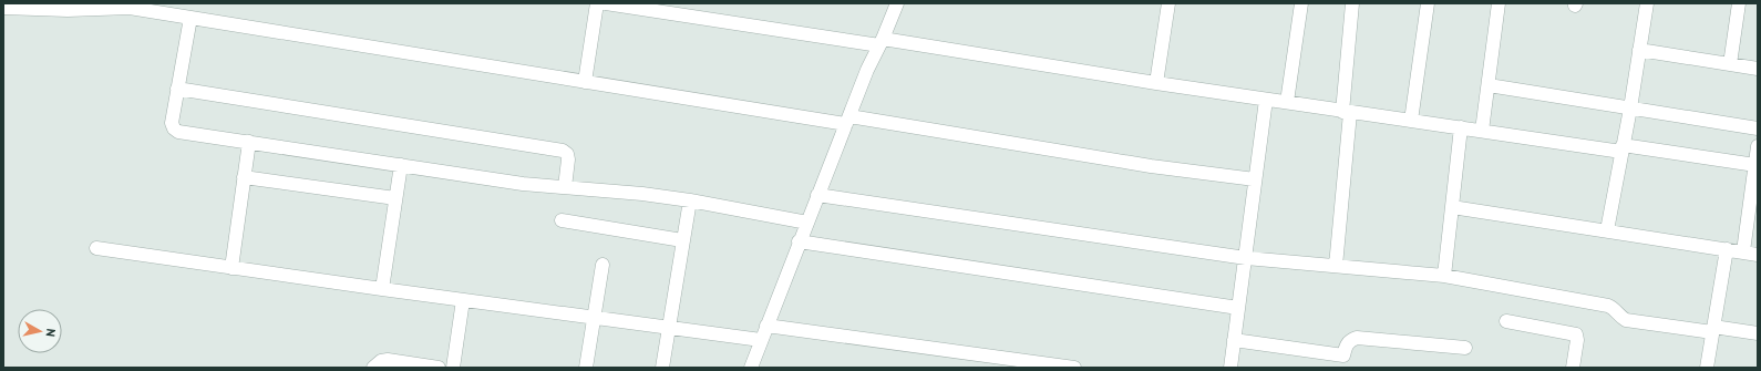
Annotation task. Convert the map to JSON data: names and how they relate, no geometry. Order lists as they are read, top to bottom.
{
  "north": "right"
}
